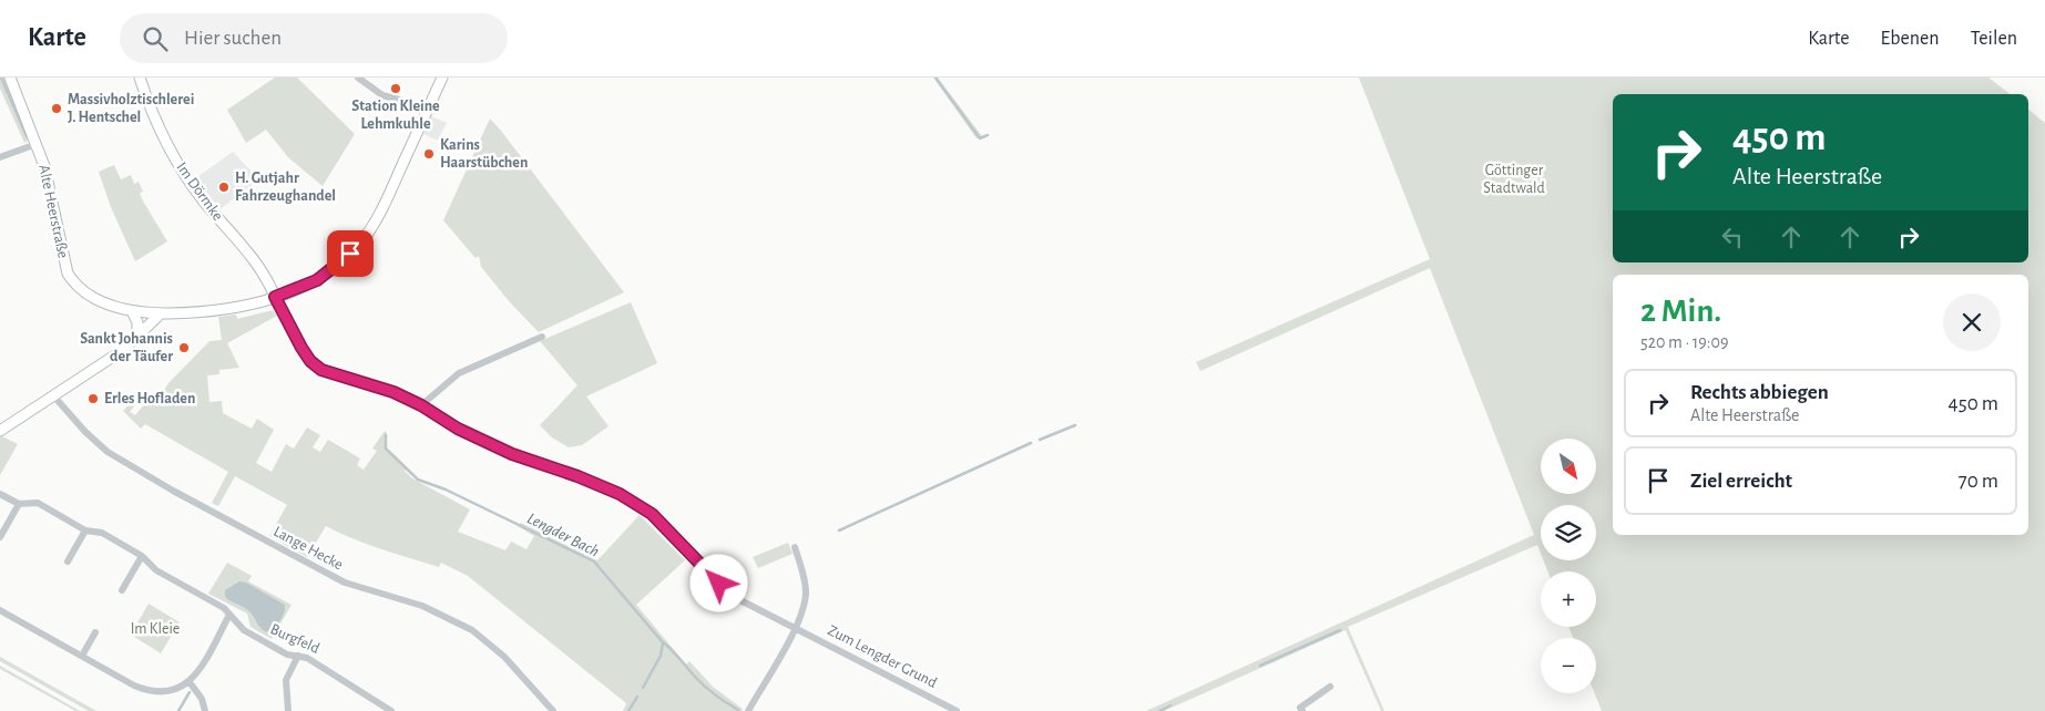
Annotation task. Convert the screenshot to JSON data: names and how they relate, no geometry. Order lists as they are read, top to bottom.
{
  "streets": {
    "main road": ["Im Dörmke", "Alte Heerstraße"],
    "street": ["Lange Hecke", "Burgfeld", "Zum Lengder Grund"]
  },
  "crossings": [
    ["Im Dörmke", "Alte Heerstraße"],
    ["Im Dörmke", "Zum Lengder Grund"],
    ["Alte Heerstraße", "Zum Lengder Grund"]
  ],
  "water": ["Lengder Bach"],
  "parks": ["Göttinger Stadtwald", "Im Kleie"],
  "places": [
    "Station Kleine Lehmkuhle",
    "Massivholztischlerei J. Hentschel",
    "Karins Haarstübchen",
    "H. Gutjahr Fahrzeughandel",
    "Sankt Johannis der Täufer",
    "Erles Hofladen"
  ],
  "north": "bottom right",
  "page": {
    "header": "Karte",
    "search": "Hier suchen",
    "nav": ["Karte", "Ebenen", "Teilen"],
    "turn": ["450 m", "Alte Heerstraße"],
    "heading": ["2 Min.", "520 m · 19:09"],
    "list": [
      {
        "name": "Rechts abbiegen",
        "note": "Alte Heerstraße",
        "value": "450 m"
      },
      {
        "name": "Ziel erreicht",
        "value": "70 m"
      }
    ],
    "map_buttons": ["+", "−"]
  }
}
